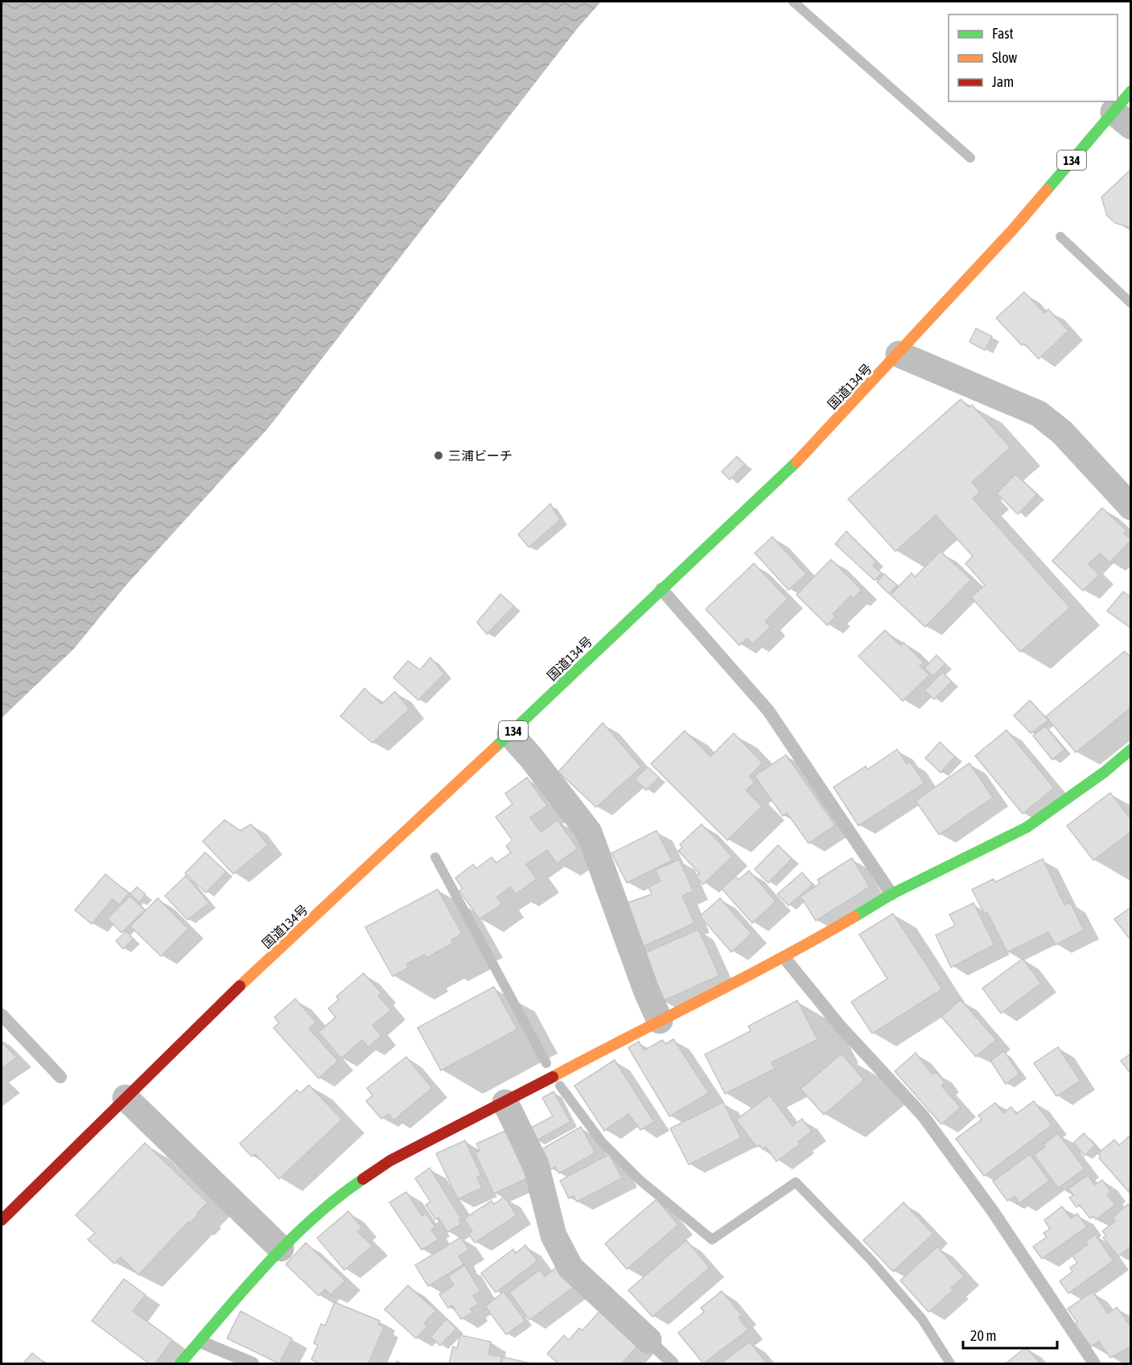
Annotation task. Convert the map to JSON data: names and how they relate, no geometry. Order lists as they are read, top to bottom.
{
  "streets": {
    "main road": ["134", "国道134号"]
  },
  "places": ["三浦ビーチ"],
  "legend": ["Fast", "Slow", "Jam"],
  "scale_bar": "20 m"
}
